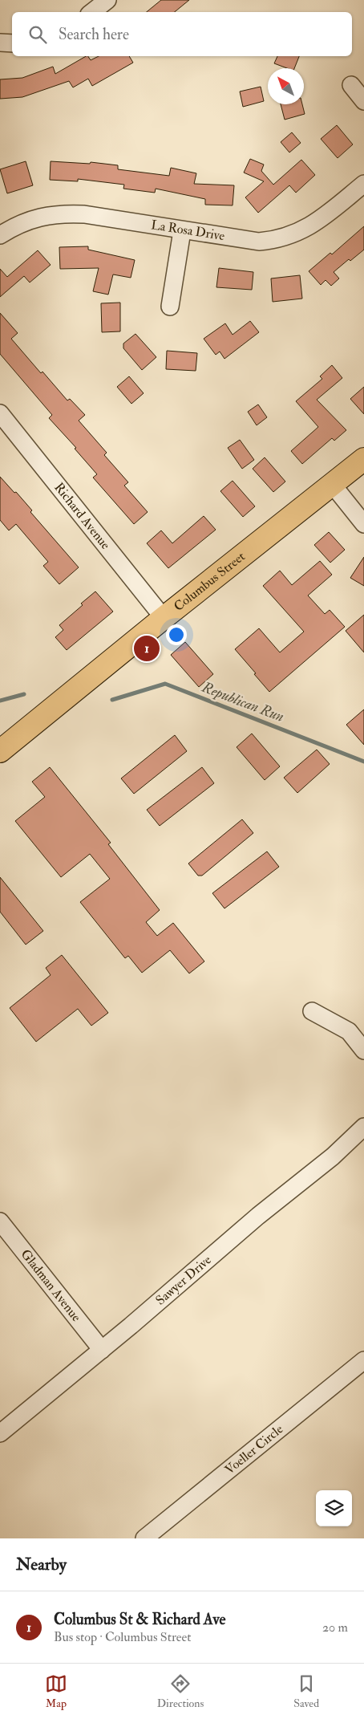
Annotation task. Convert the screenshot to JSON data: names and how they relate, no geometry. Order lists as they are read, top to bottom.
{
  "streets": {
    "main road": ["Columbus Street"],
    "street": [
      "La Rosa Drive",
      "Richard Avenue",
      "Sawyer Drive",
      "Gladman Avenue",
      "Voeller Circle"
    ]
  },
  "crossings": [
    ["Richard Avenue", "Columbus Street"],
    ["Sawyer Drive", "Gladman Avenue"]
  ],
  "water": ["Republican Run"],
  "north": "top left",
  "page": {
    "search": "Search here",
    "pins": "1",
    "heading": "Nearby",
    "list": [
      {
        "mark": "1",
        "name": "Columbus St & Richard Ave",
        "note": "Bus stop · Columbus Street",
        "value": "20 m"
      }
    ],
    "nav": ["Map", "Directions", "Saved"]
  }
}
